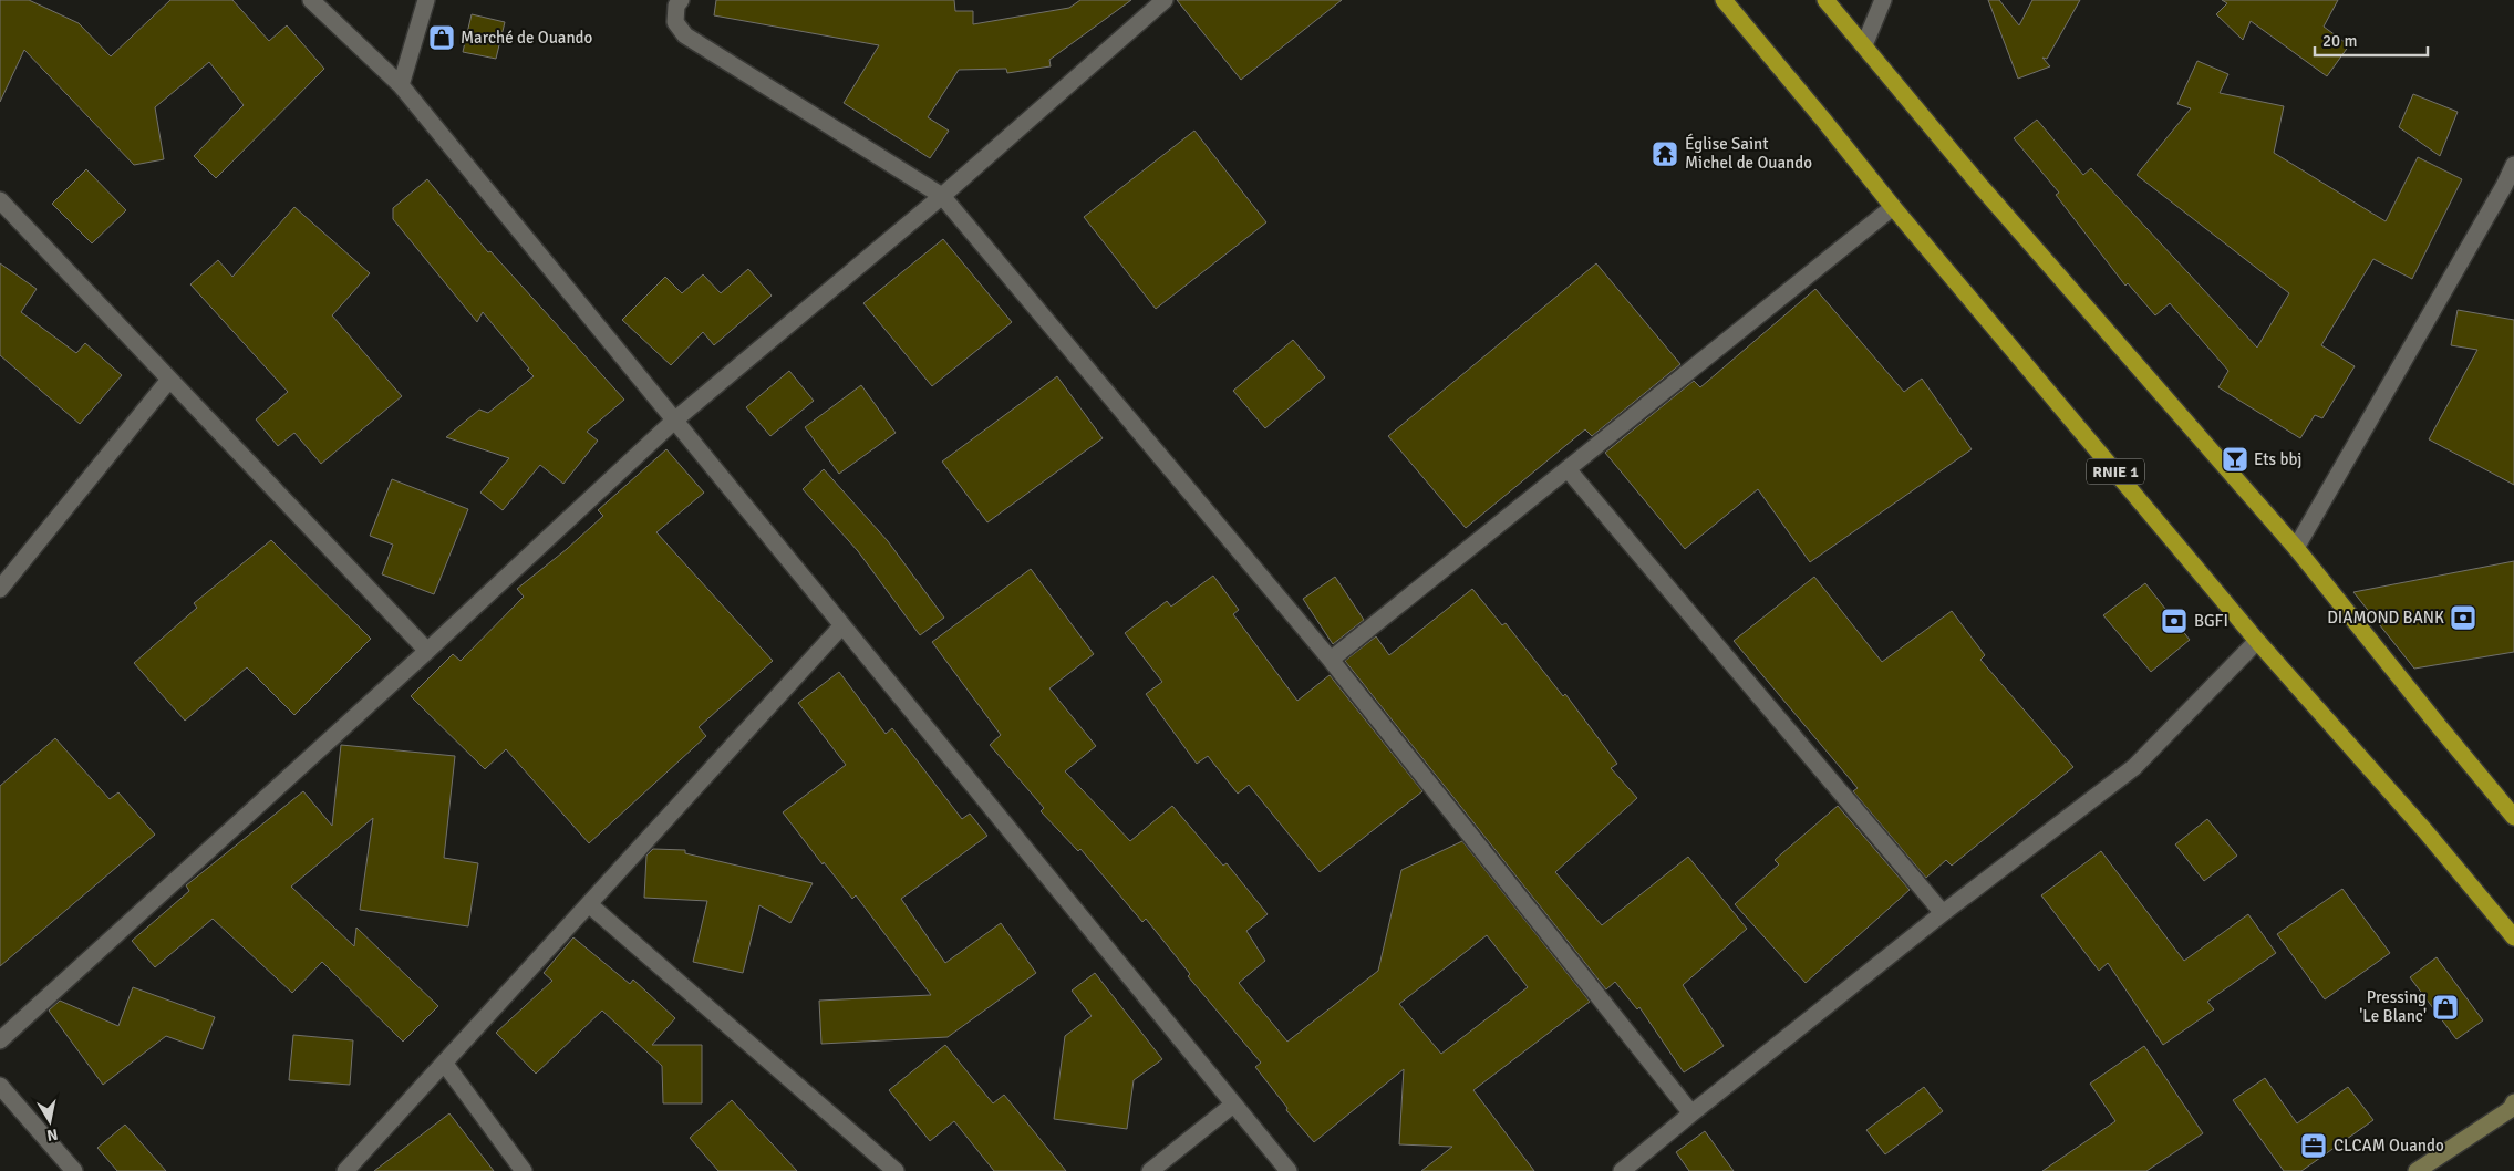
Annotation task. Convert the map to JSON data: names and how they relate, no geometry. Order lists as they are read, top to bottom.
{
  "streets": {
    "highway": ["RNIE 1"]
  },
  "places": {
    "shop": ["Marché de Ouando", "Pressing 'Le Blanc'"],
    "temple": ["Église Saint Michel de Ouando"],
    "bar": ["Ets bbj"],
    "bank": ["DIAMOND BANK", "BGFI"],
    "office": ["CLCAM Ouando"]
  },
  "scale_bar": "20 m",
  "north": "bottom"
}
